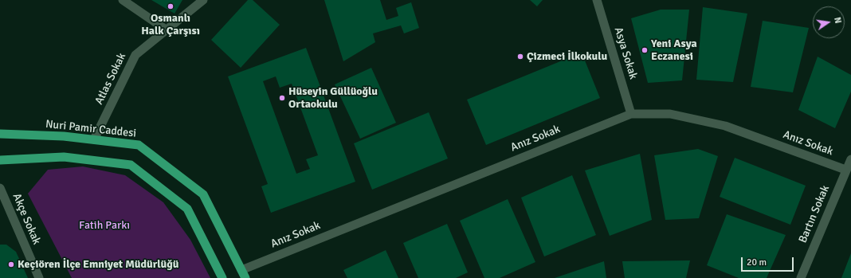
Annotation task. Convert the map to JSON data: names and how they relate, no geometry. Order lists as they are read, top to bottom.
{
  "streets": {
    "main road": ["Nuri Pamir Caddesi"],
    "street": [
      "Asya Sokak",
      "Atlas Sokak",
      "Anız Sokak",
      "Bartın Sokak",
      "Akçe Sokak"
    ]
  },
  "crossings": [
    ["Asya Sokak", "Anız Sokak"],
    ["Atlas Sokak", "Nuri Pamir Caddesi"],
    ["Nuri Pamir Caddesi", "Anız Sokak"],
    ["Anız Sokak", "Bartın Sokak"]
  ],
  "parks": ["Fatih Parkı"],
  "places": [
    "Osmanlı Halk Çarşısı",
    "Yeni Asya Eczanesi",
    "Çizmeci İlkokulu",
    "Hüseyin Güllüoğlu Ortaokulu",
    "Keçiören İlçe Emniyet Müdürlüğü"
  ],
  "scale_bar": "20 m",
  "north": "right"
}
